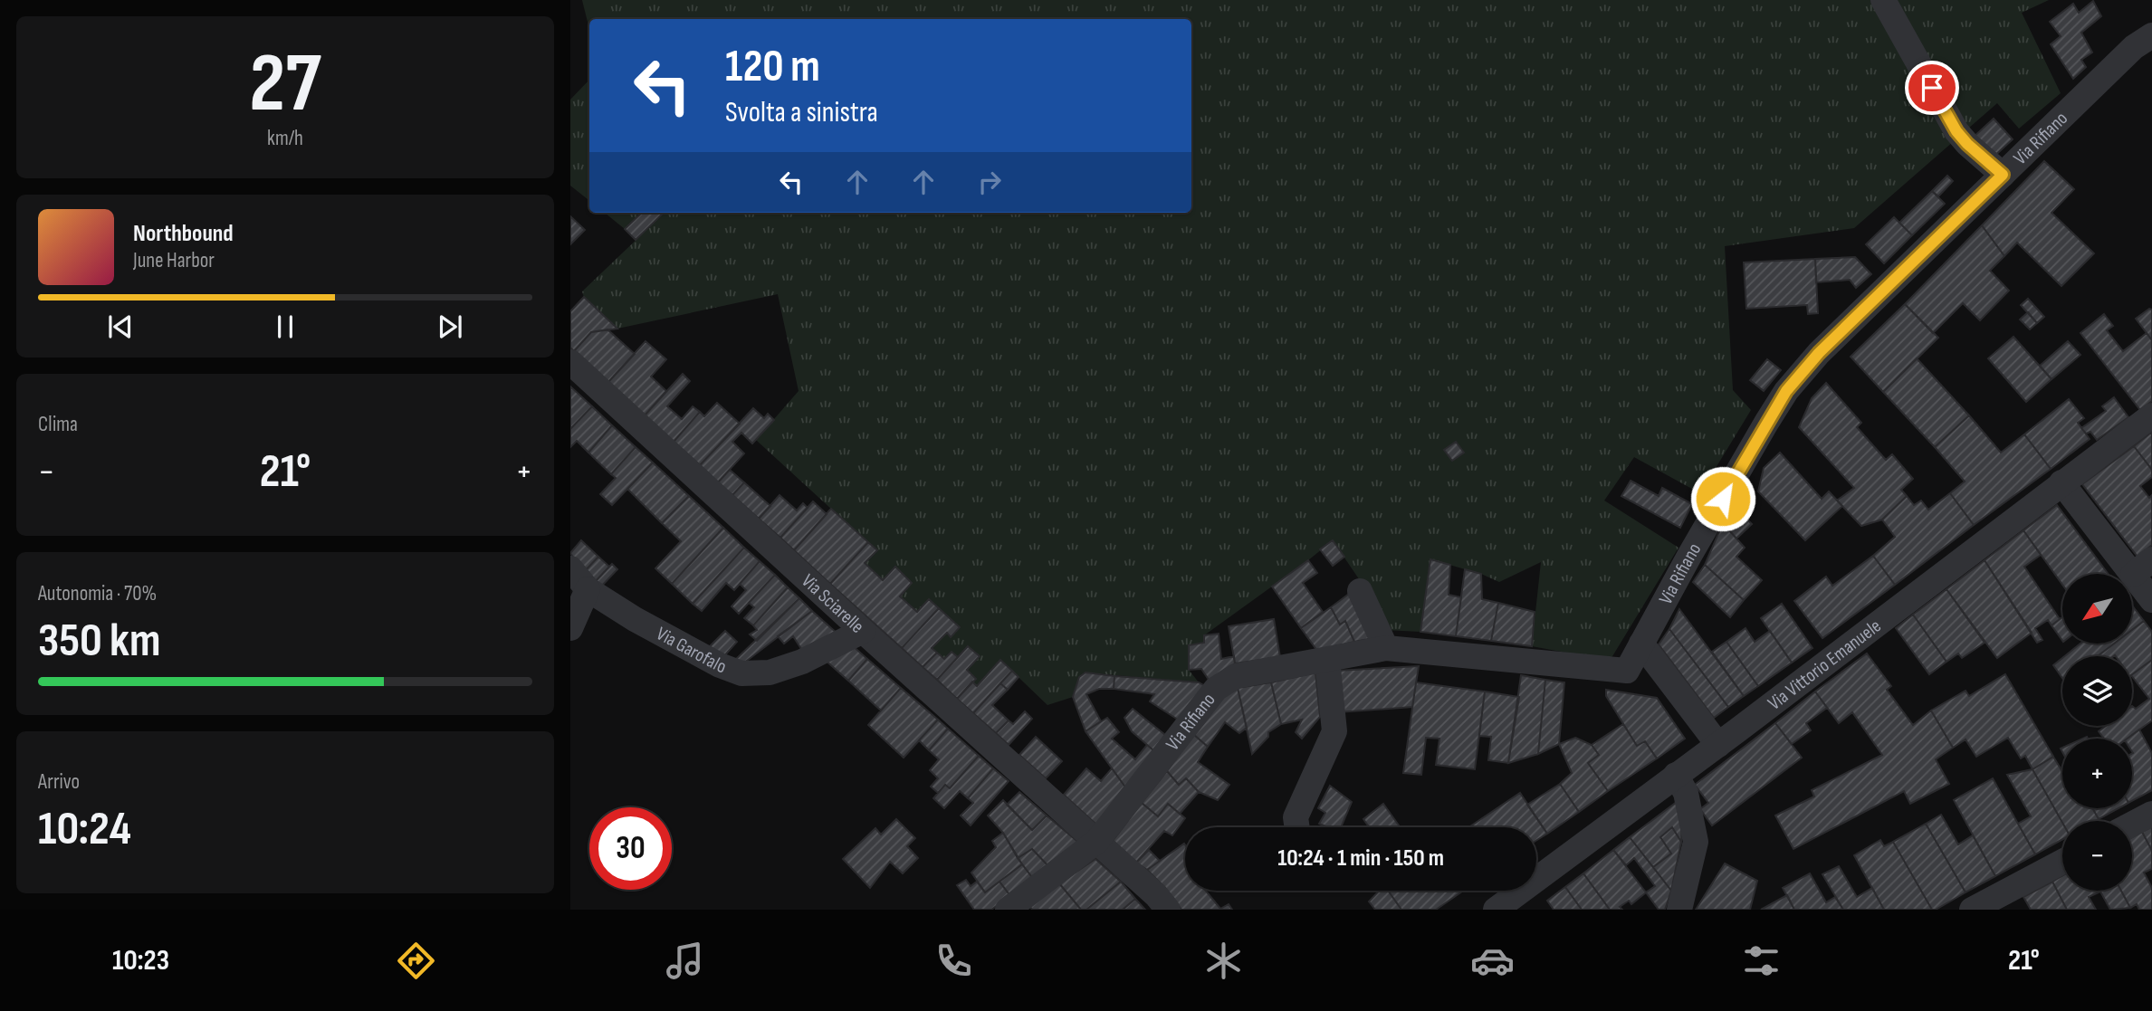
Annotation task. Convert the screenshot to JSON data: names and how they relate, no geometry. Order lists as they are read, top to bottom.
{
  "streets": {
    "street": [
      "Via Rifiano",
      "Via Sciarelle",
      "Via Garofalo",
      "Via Vittorio Emanuele"
    ]
  },
  "crossings": [
    ["Via Rifiano", "Via Sciarelle"],
    ["Via Sciarelle", "Via Garofalo"]
  ],
  "north": "bottom left",
  "page": {
    "tile": [
      ["27", "km/h"],
      "Clima",
      ["Autonomia · 70%", "350 km"],
      ["Arrivo", "10:24"]
    ],
    "turn": ["120 m", "Svolta a sinistra"],
    "song": ["Northbound", "June Harbor"],
    "heat": ["−", "21°", "+"],
    "map_buttons": ["+", "−"],
    "limit": "30",
    "trip": "10:24 · 1 min · 150 m",
    "tabs": ["10:23", "21°"]
  }
}
